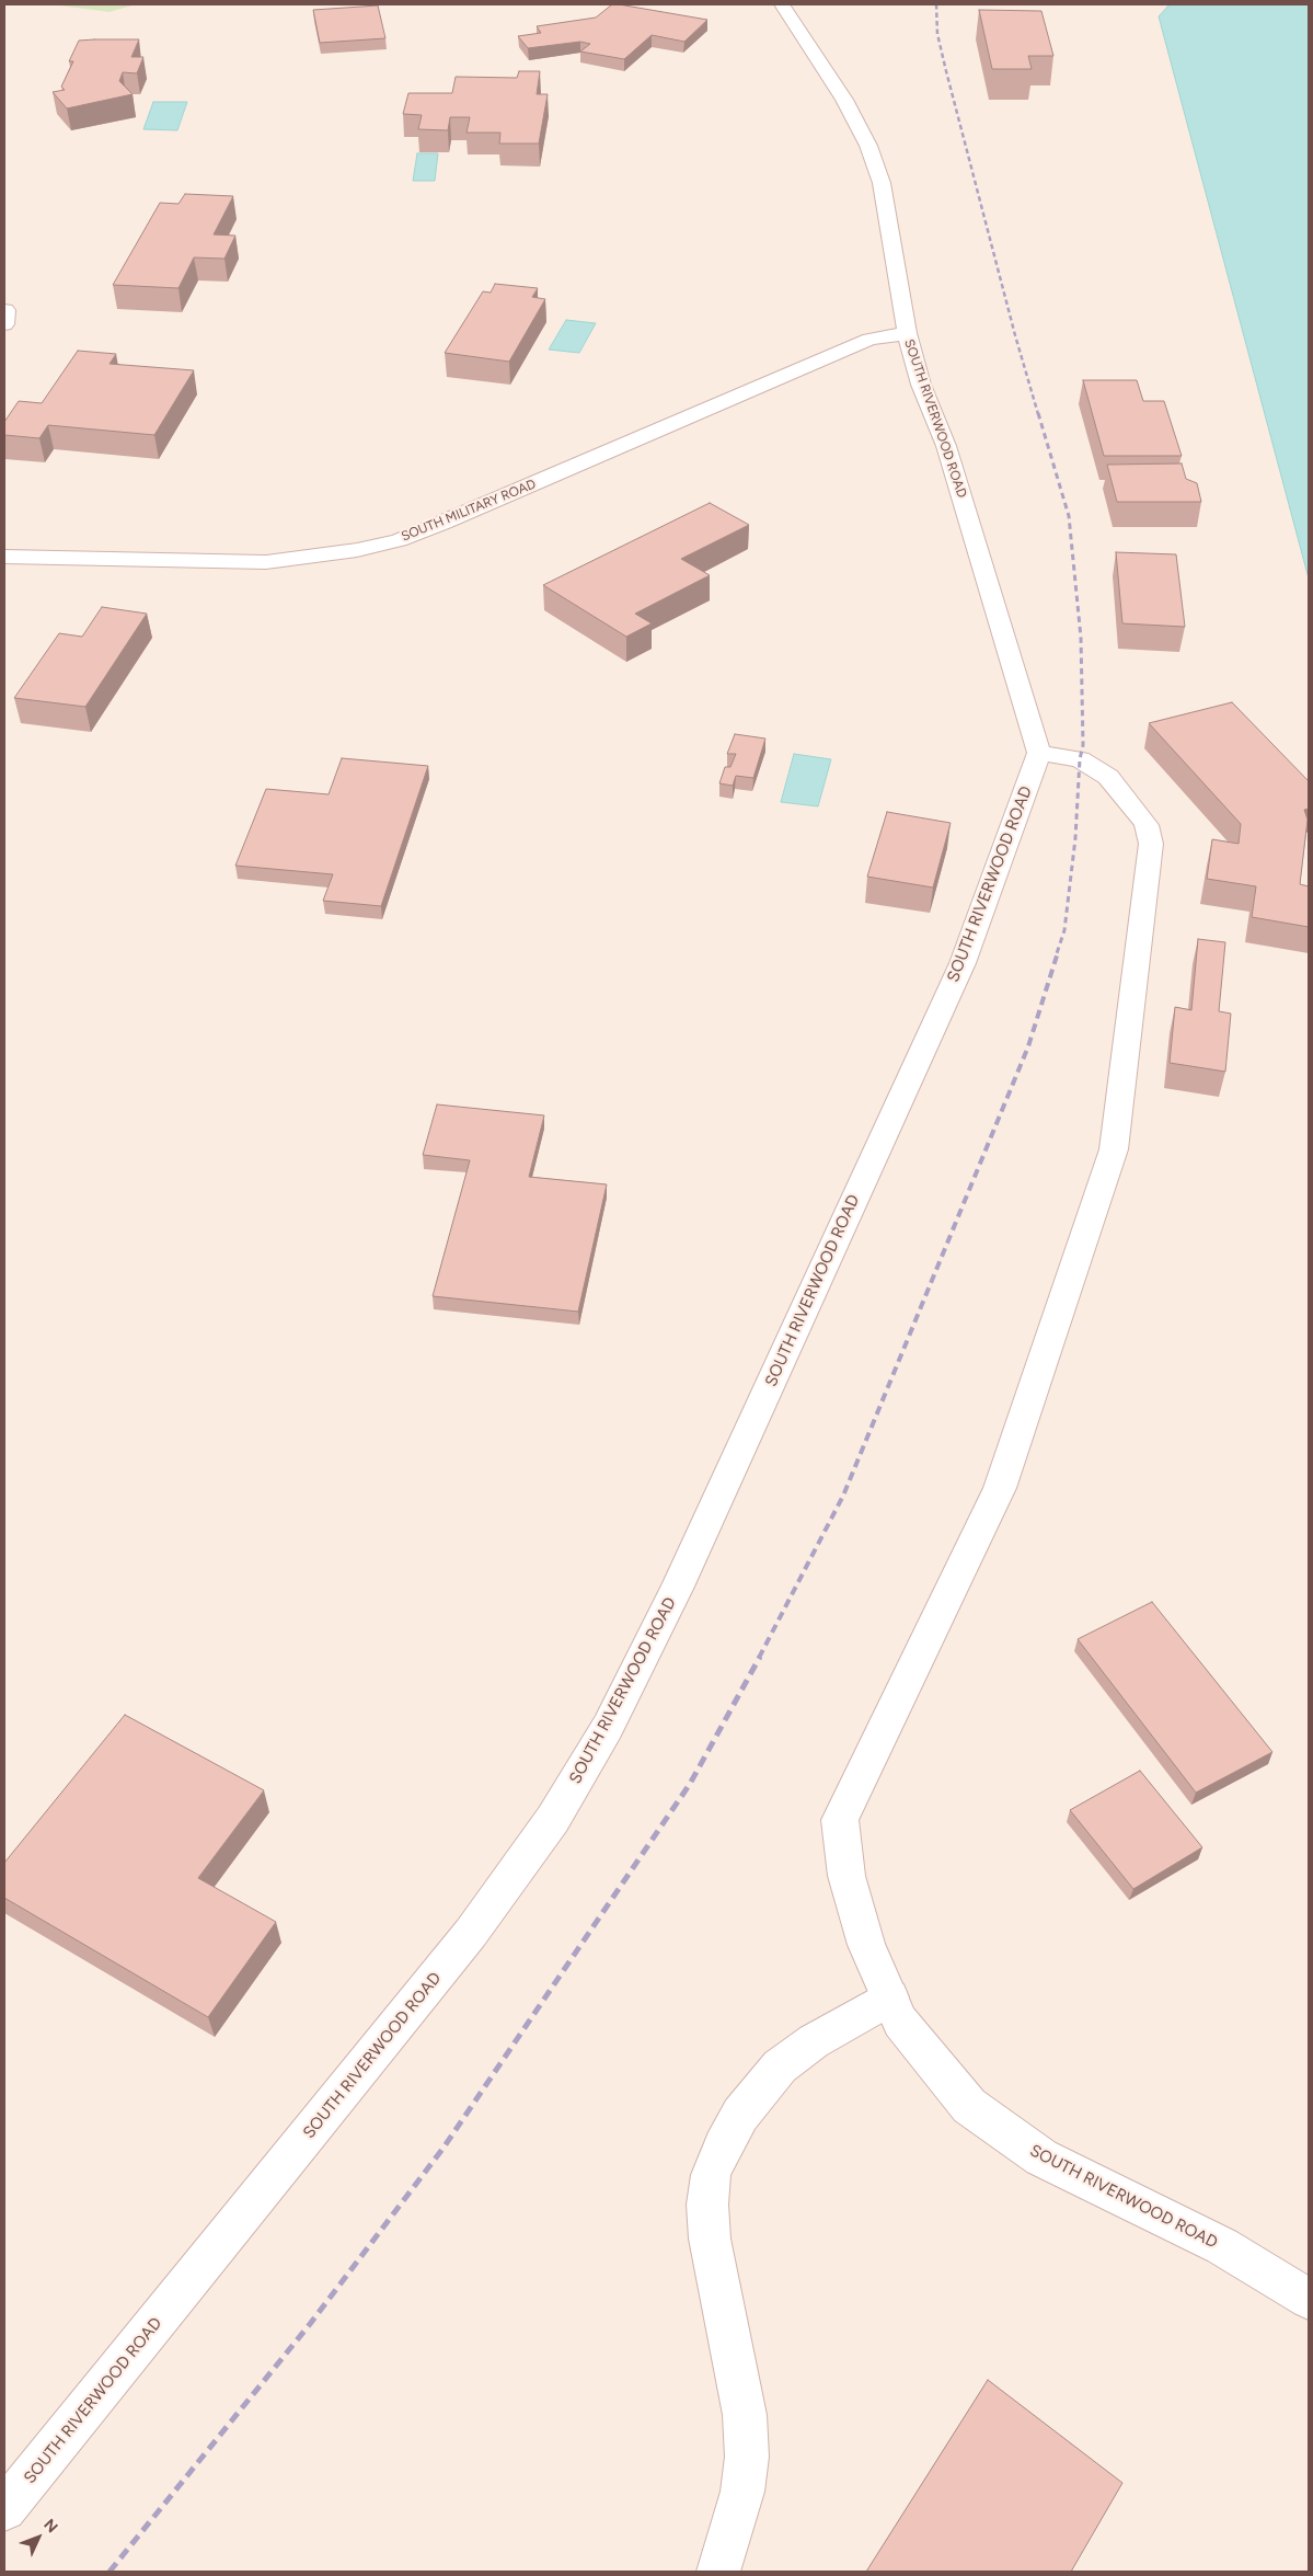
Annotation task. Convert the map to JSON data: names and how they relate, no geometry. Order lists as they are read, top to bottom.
{
  "streets": {
    "street": ["SOUTH RIVERWOOD ROAD", "SOUTH MILITARY ROAD"]
  },
  "crossings": [
    ["SOUTH RIVERWOOD ROAD", "SOUTH MILITARY ROAD"]
  ],
  "north": "top right"
}
